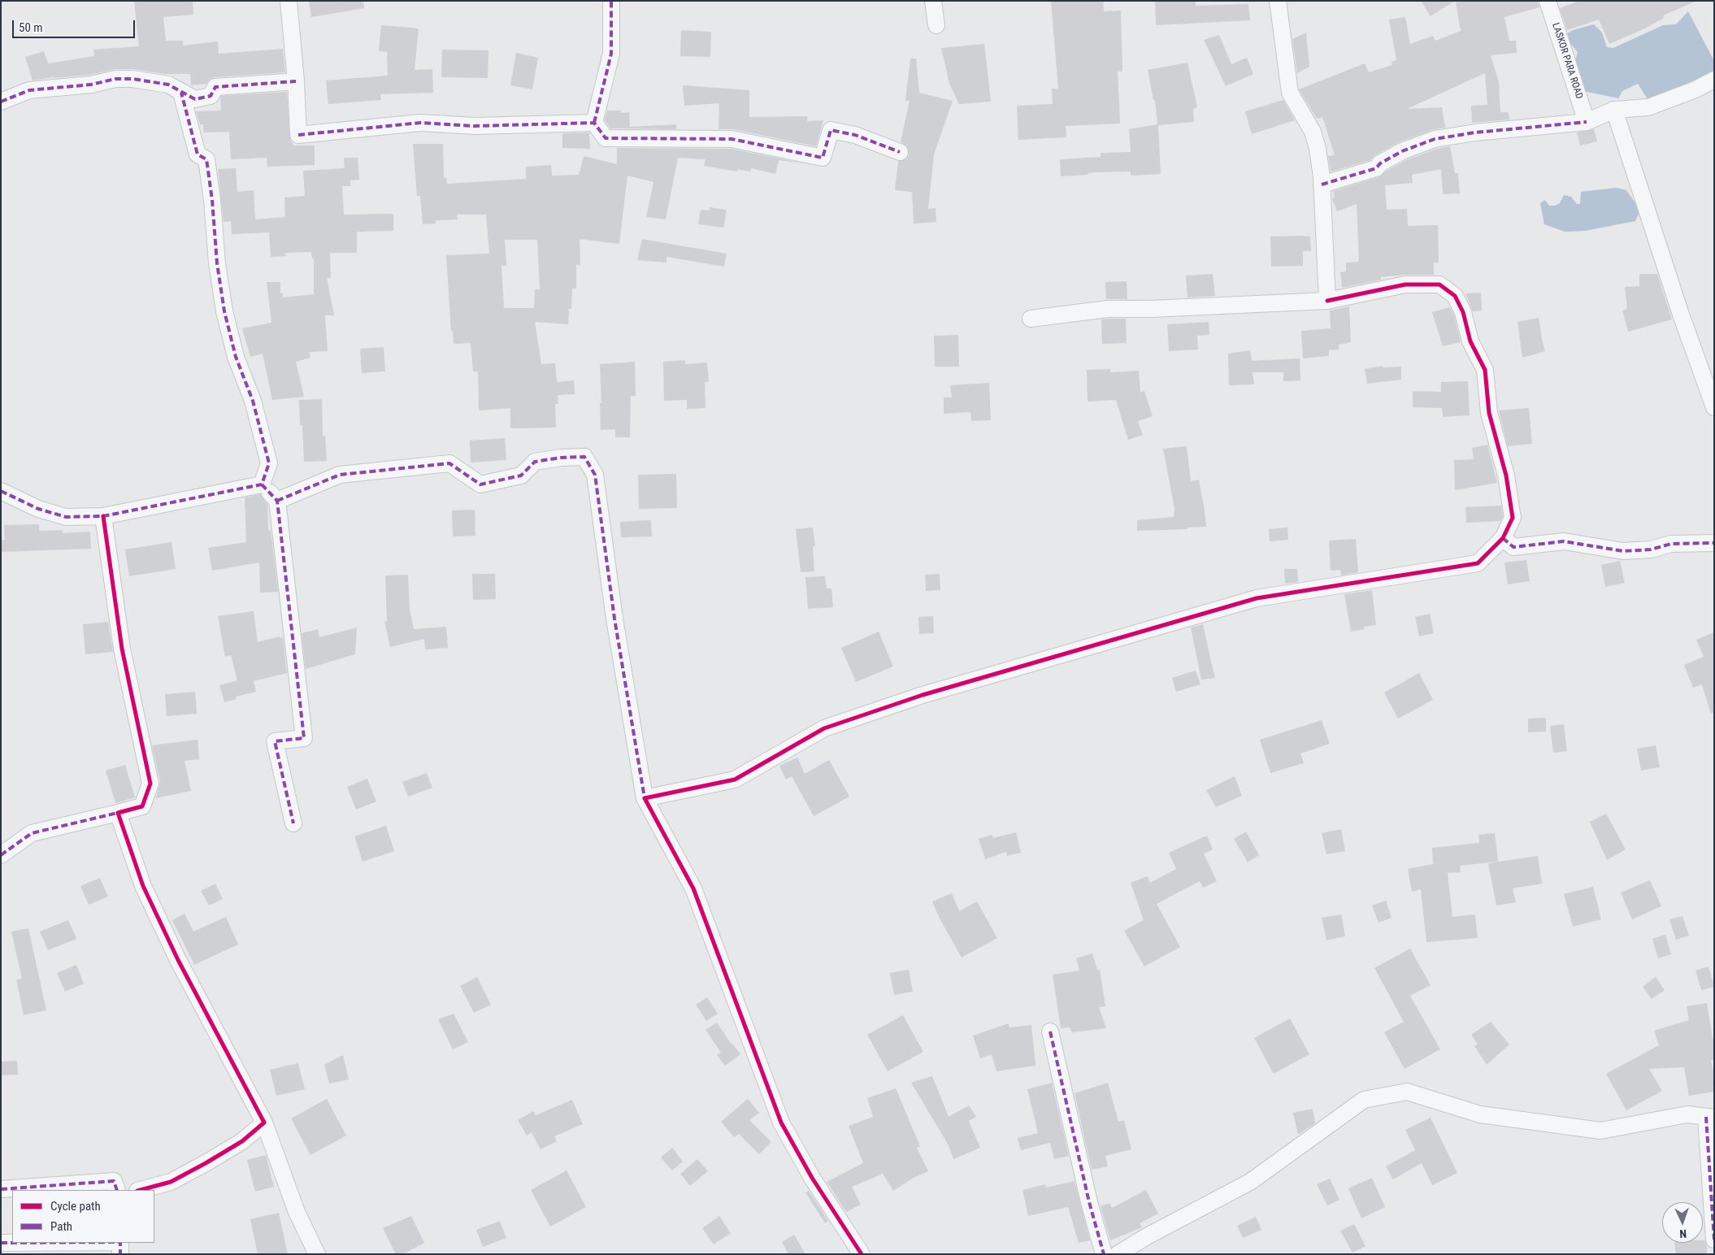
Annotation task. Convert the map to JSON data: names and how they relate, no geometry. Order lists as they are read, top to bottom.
{
  "streets": {
    "street": ["LASKOR PARA ROAD"]
  },
  "legend": ["Cycle path", "Path"],
  "scale_bar": "50 m",
  "north": "bottom"
}
